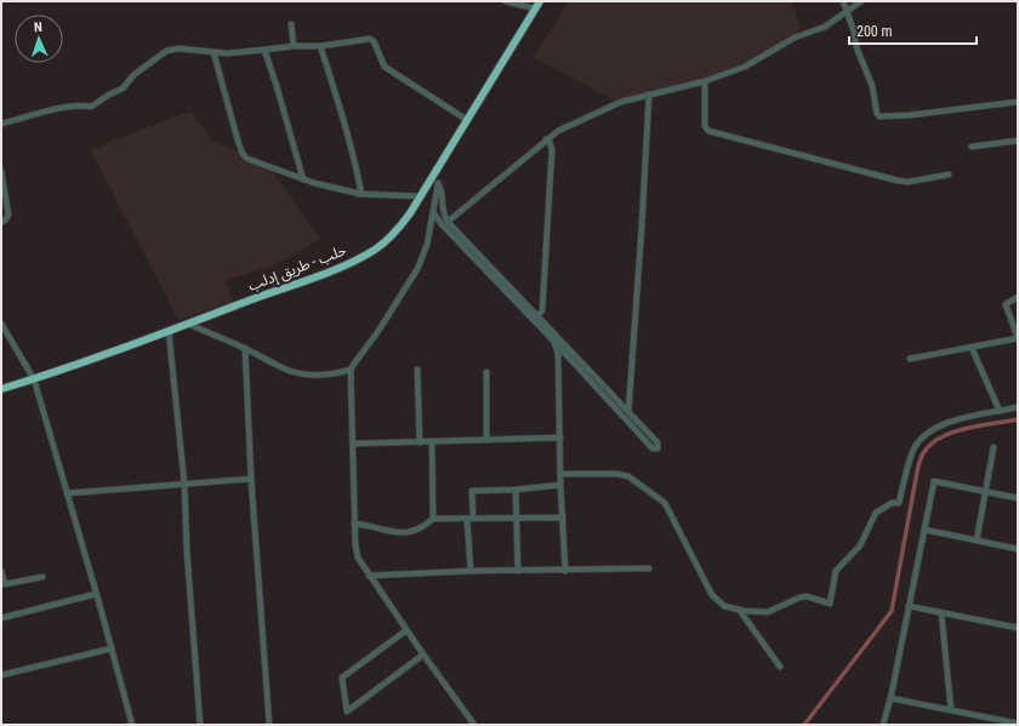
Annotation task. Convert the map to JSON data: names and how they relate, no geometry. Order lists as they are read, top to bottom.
{
  "streets": {
    "highway": ["حلب - طريق إدلب"]
  },
  "scale_bar": "200 m",
  "north": "top"
}
